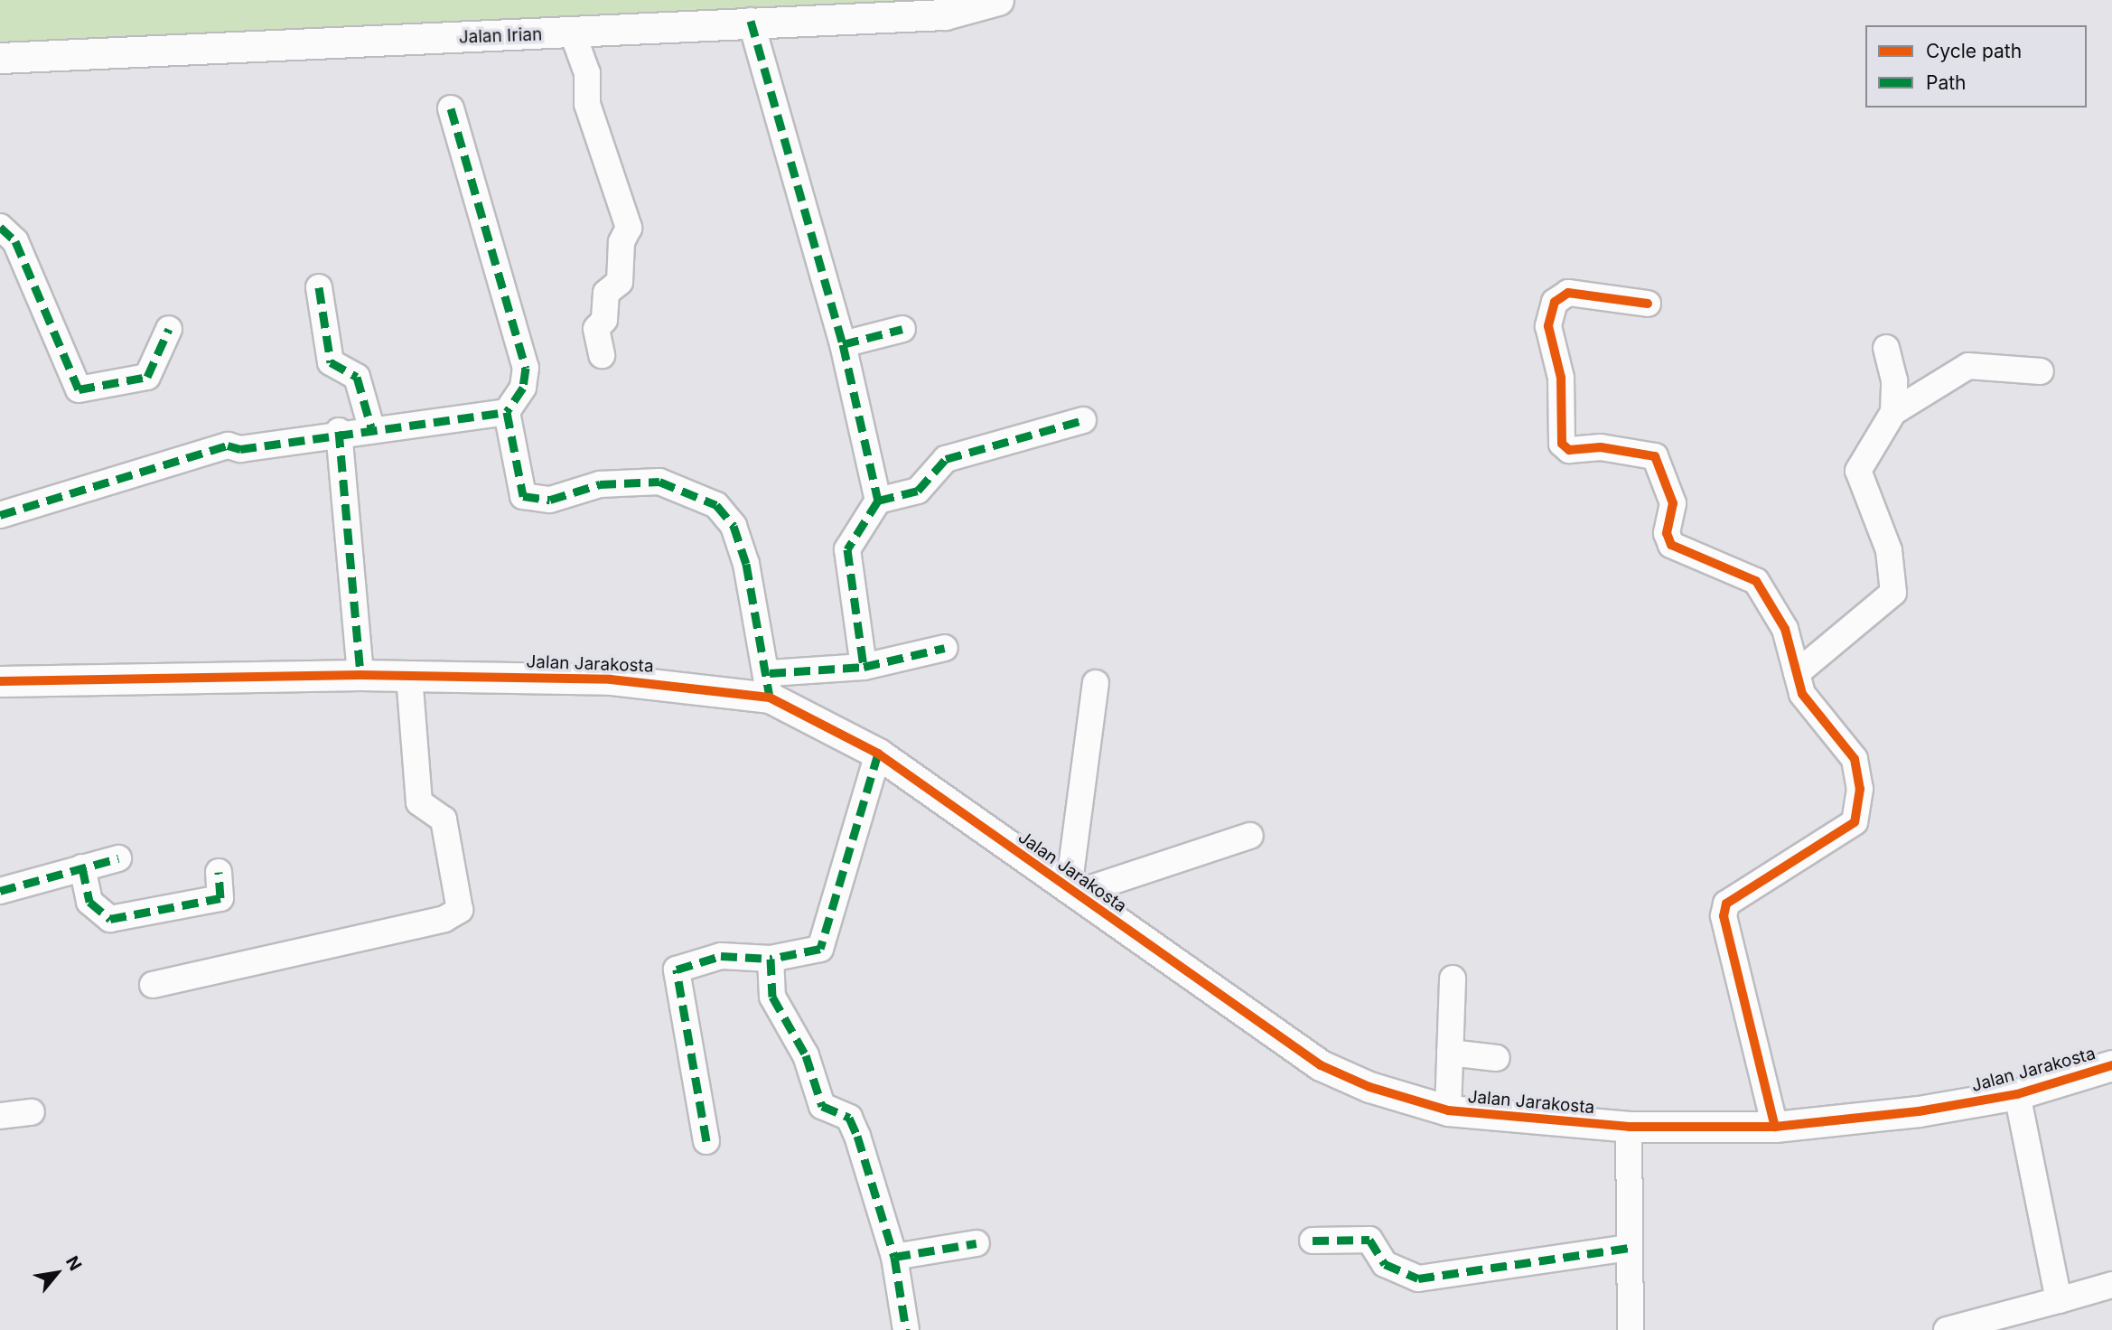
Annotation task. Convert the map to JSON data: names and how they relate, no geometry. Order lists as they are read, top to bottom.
{
  "streets": {
    "street": ["Jalan Irian", "Jalan Jarakosta"]
  },
  "legend": ["Cycle path", "Path"],
  "north": "top right"
}
